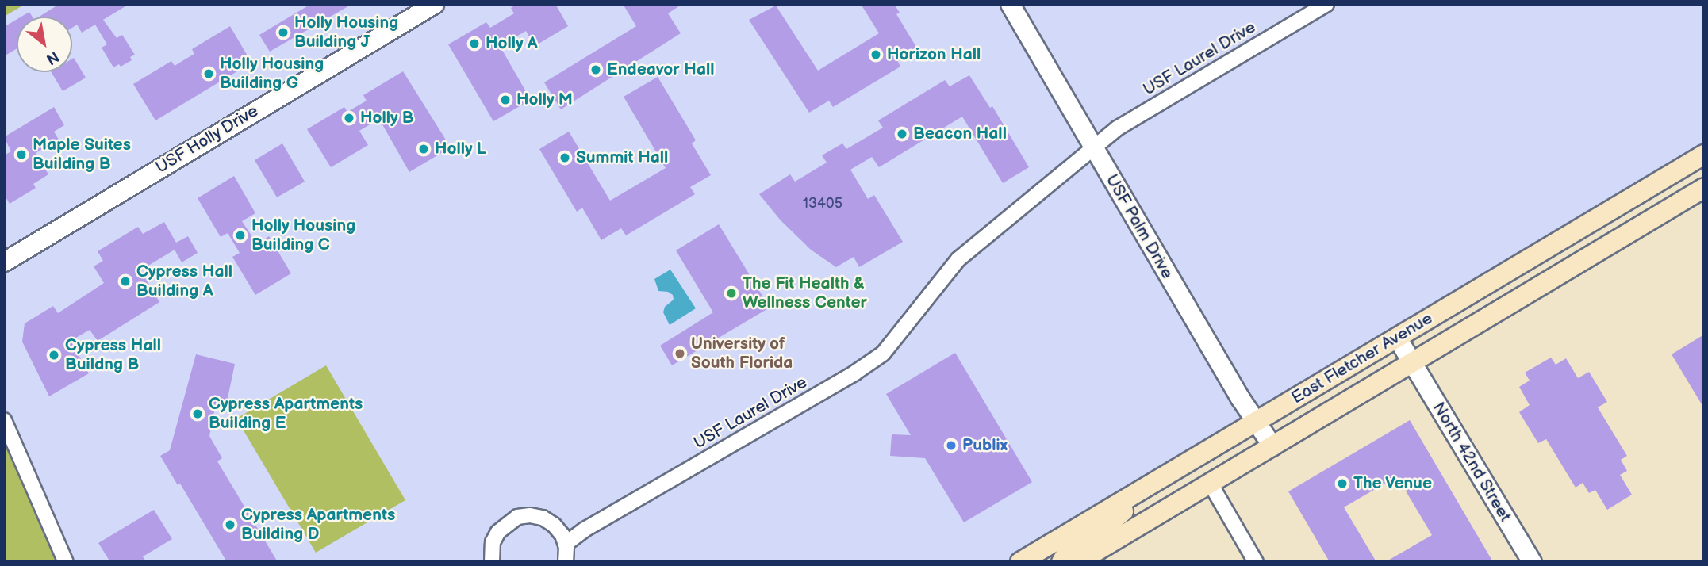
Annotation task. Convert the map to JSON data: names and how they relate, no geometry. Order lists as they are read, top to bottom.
{
  "streets": {
    "main road": ["East Fletcher Avenue"],
    "street": [
      "USF Laurel Drive",
      "USF Holly Drive",
      "USF Palm Drive",
      "North 42nd Street"
    ]
  },
  "crossings": [
    ["USF Laurel Drive", "USF Palm Drive"],
    ["USF Palm Drive", "East Fletcher Avenue"],
    ["East Fletcher Avenue", "North 42nd Street"]
  ],
  "places": [
    "Holly Housing Building J",
    "Holly A",
    "Horizon Hall",
    "Endeavor Hall",
    "Holly Housing Building G",
    "Holly M",
    "Holly B",
    "Beacon Hall",
    "Holly L",
    "Maple Suites Building B",
    "Summit Hall",
    "Holly Housing Building C",
    "Cypress Hall Building A",
    "The Fit Health & Wellness Center",
    "University of South Florida",
    "Cypress Hall Buildng B",
    "Cypress Apartments Building E",
    "Publix",
    "The Venue",
    "Cypress Apartments Building D"
  ],
  "house_numbers": ["13405"],
  "north": "bottom right"
}
